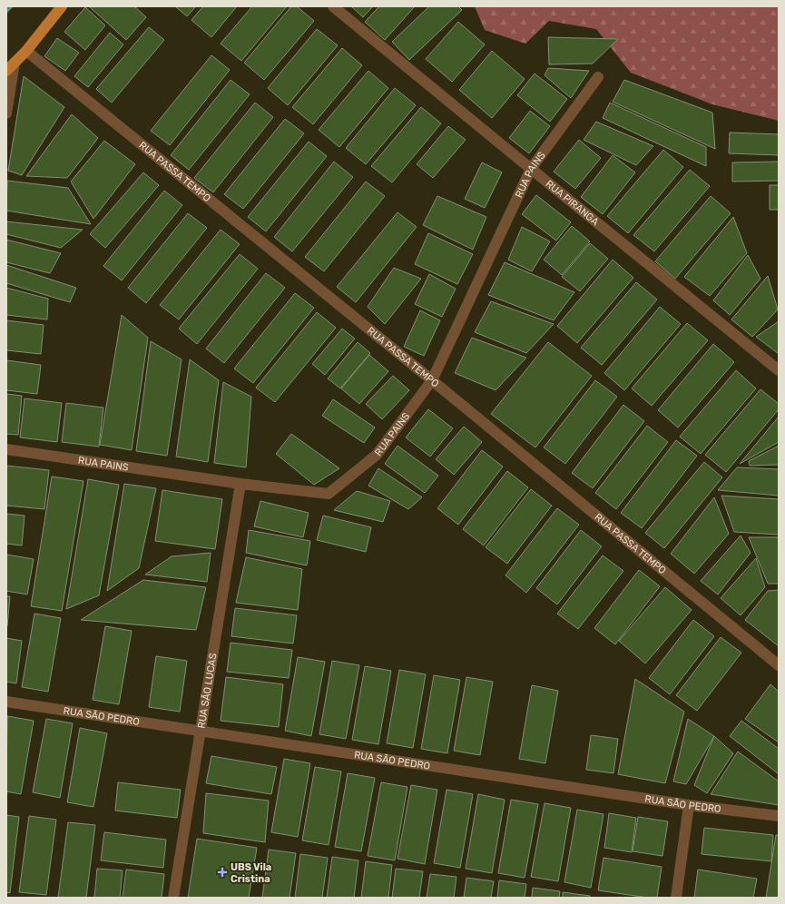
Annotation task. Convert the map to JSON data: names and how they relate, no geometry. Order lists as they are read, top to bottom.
{
  "streets": {
    "street": [
      "RUA PASSA TEMPO",
      "RUA PAINS",
      "RUA PIRANGA",
      "RUA SÃO LUCAS",
      "RUA SÃO PEDRO"
    ]
  },
  "crossings": [
    ["RUA PASSA TEMPO", "RUA PAINS"],
    ["RUA PAINS", "RUA PIRANGA"],
    ["RUA PAINS", "RUA SÃO LUCAS"],
    ["RUA SÃO LUCAS", "RUA SÃO PEDRO"]
  ],
  "places": {
    "health": ["UBS Vila Cristina"]
  }
}
